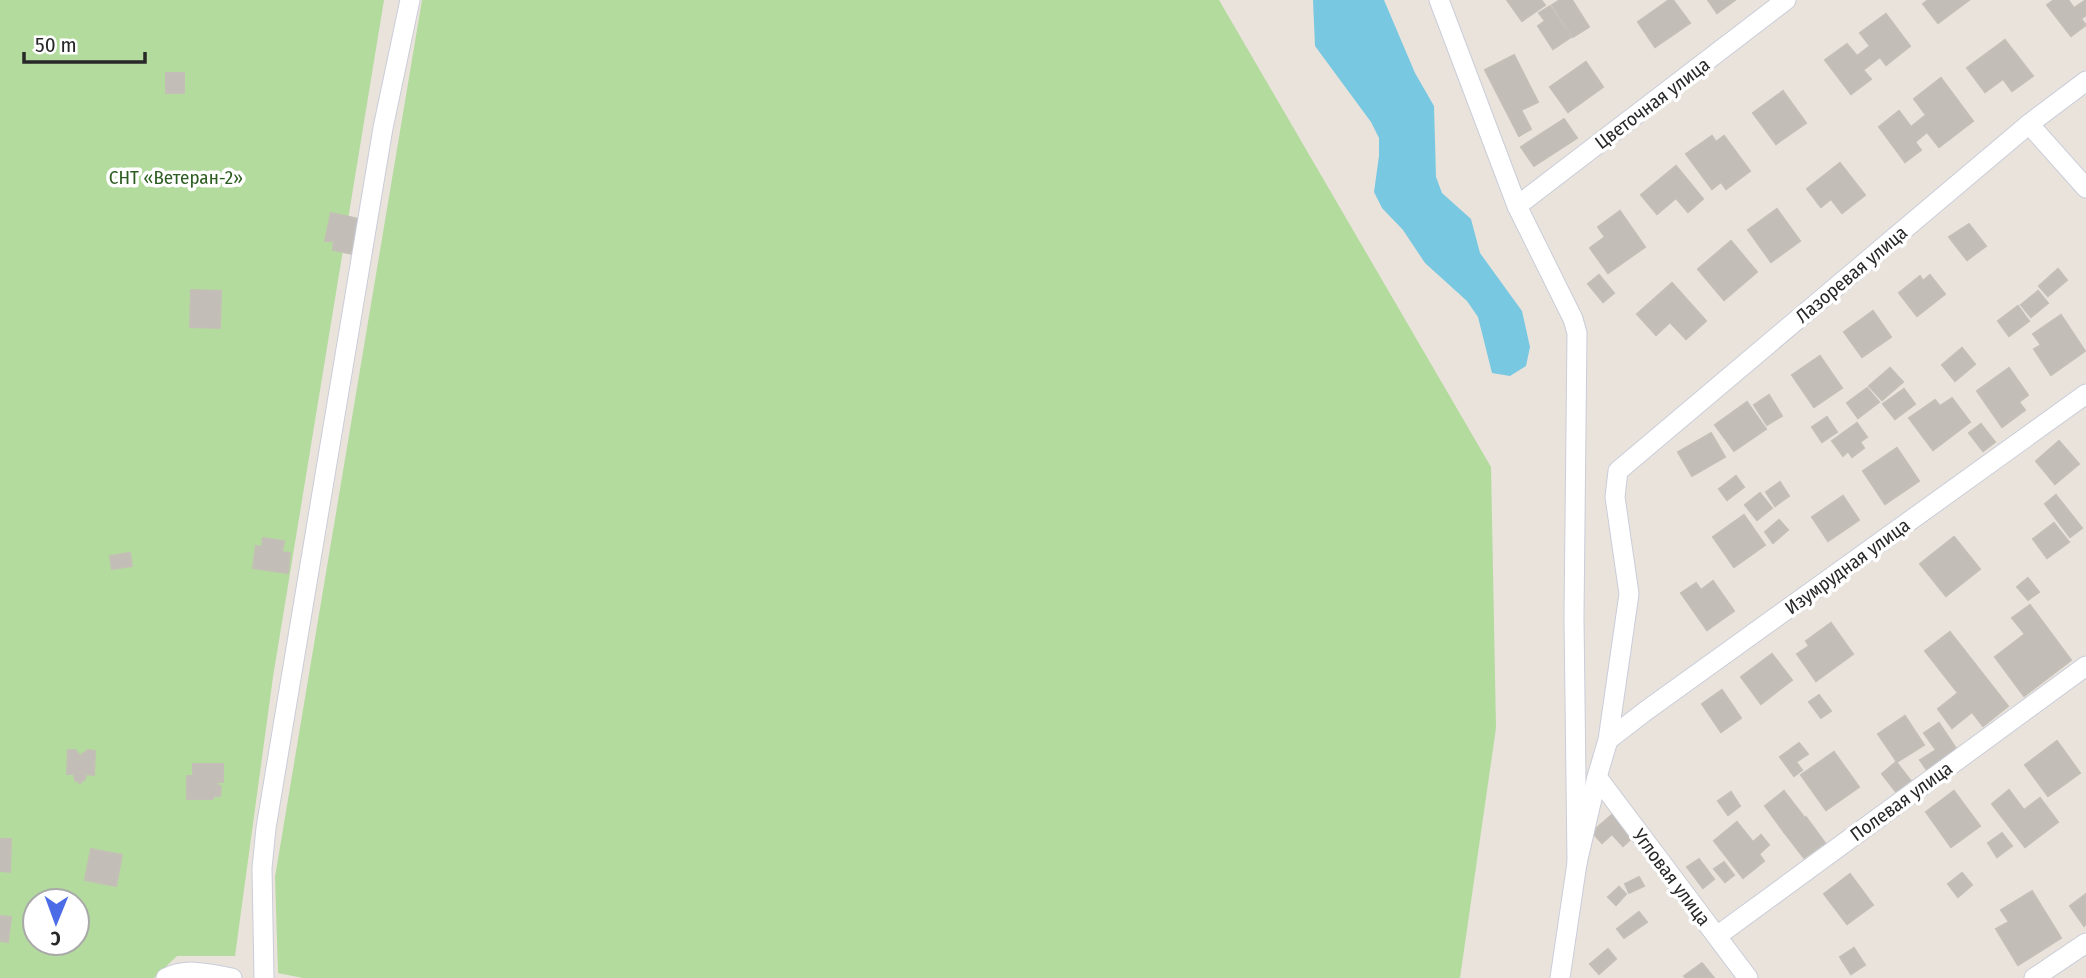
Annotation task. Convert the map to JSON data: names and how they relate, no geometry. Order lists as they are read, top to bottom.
{
  "streets": {
    "street": [
      "Цветочная улица",
      "Лазоревая улица",
      "Изумрудная улица",
      "Полевая улица",
      "Угловая улица"
    ]
  },
  "crossings": [
    ["Лазоревая улица", "Изумрудная улица"],
    ["Полевая улица", "Угловая улица"]
  ],
  "parks": ["СНТ «Ветеран-2»"],
  "scale_bar": "50 m",
  "north": "bottom"
}
